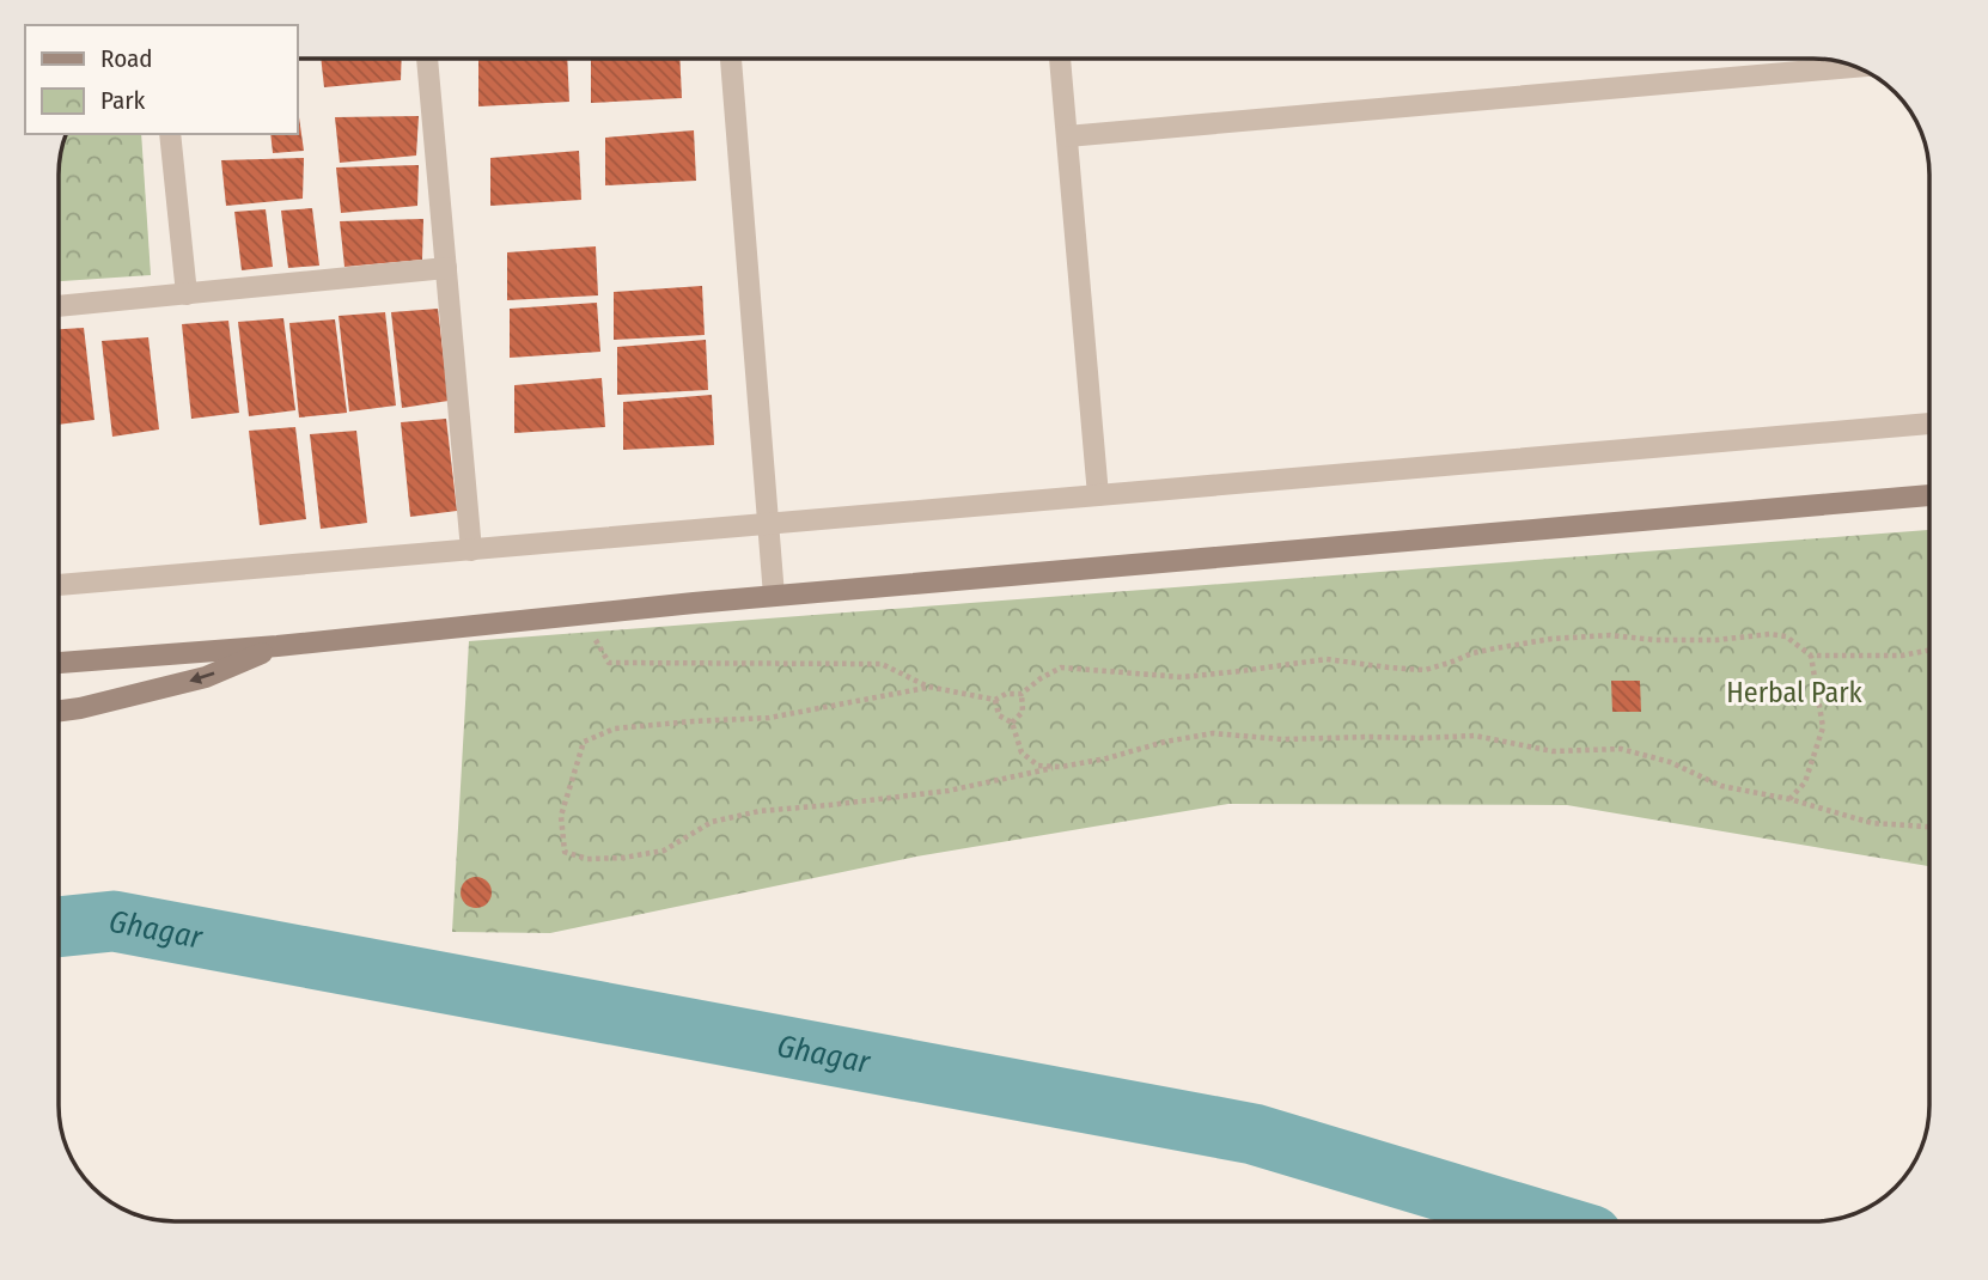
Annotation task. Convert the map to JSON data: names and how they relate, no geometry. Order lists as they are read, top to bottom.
{
  "water": ["Ghagar"],
  "parks": ["Herbal Park"],
  "legend": ["Road", "Park"]
}
